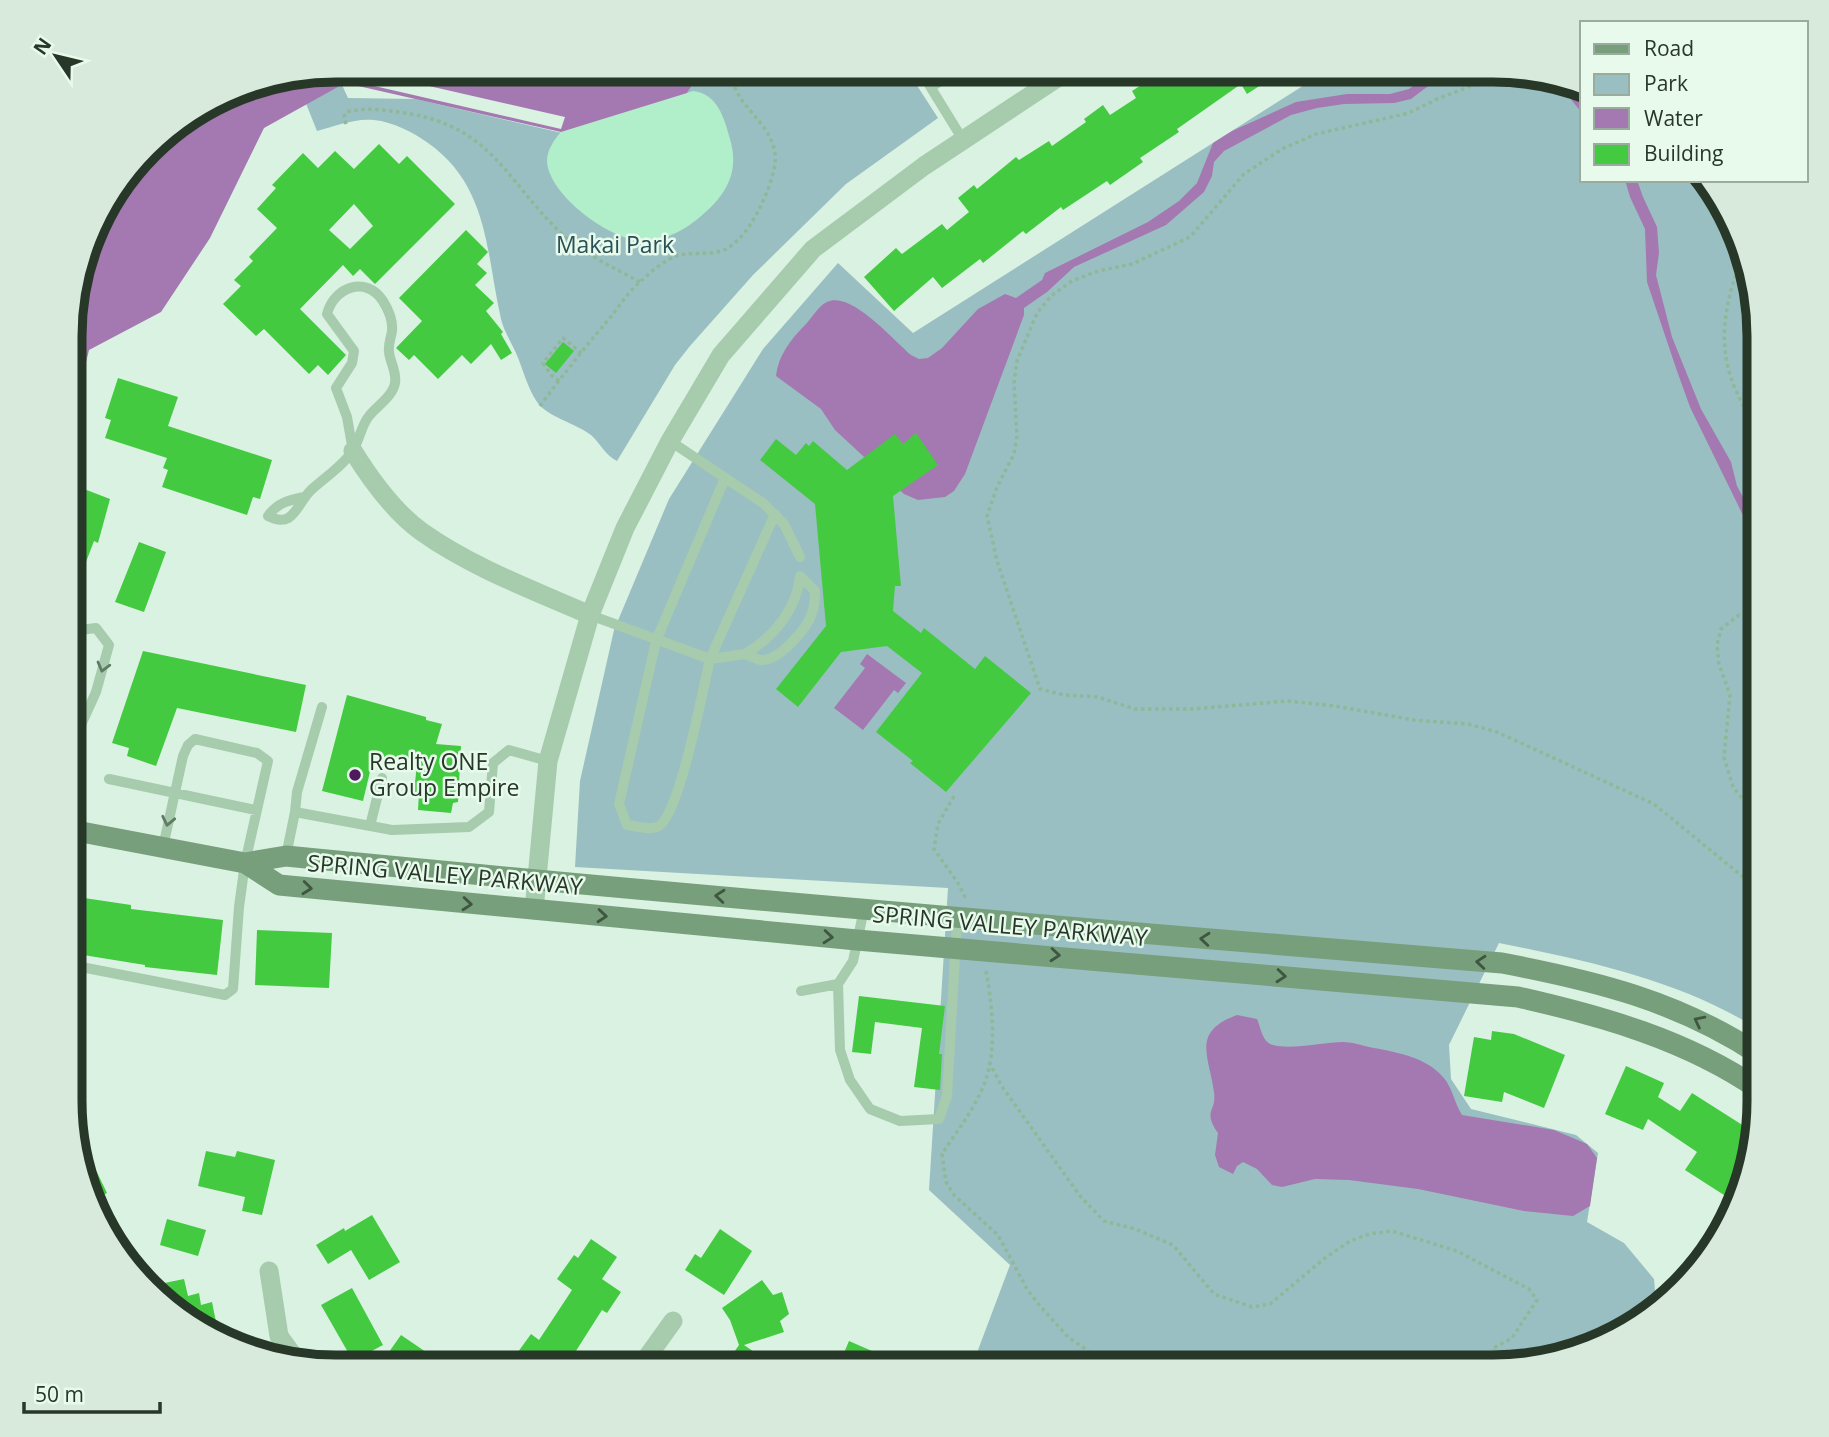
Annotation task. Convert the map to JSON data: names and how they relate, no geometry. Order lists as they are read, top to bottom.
{
  "streets": {
    "street": ["SPRING VALLEY PARKWAY"]
  },
  "parks": ["Makai Park"],
  "places": ["Realty ONE Group Empire"],
  "legend": [
    "Road",
    "Park",
    "Water",
    "Building"
  ],
  "scale_bar": "50 m",
  "north": "top left"
}
